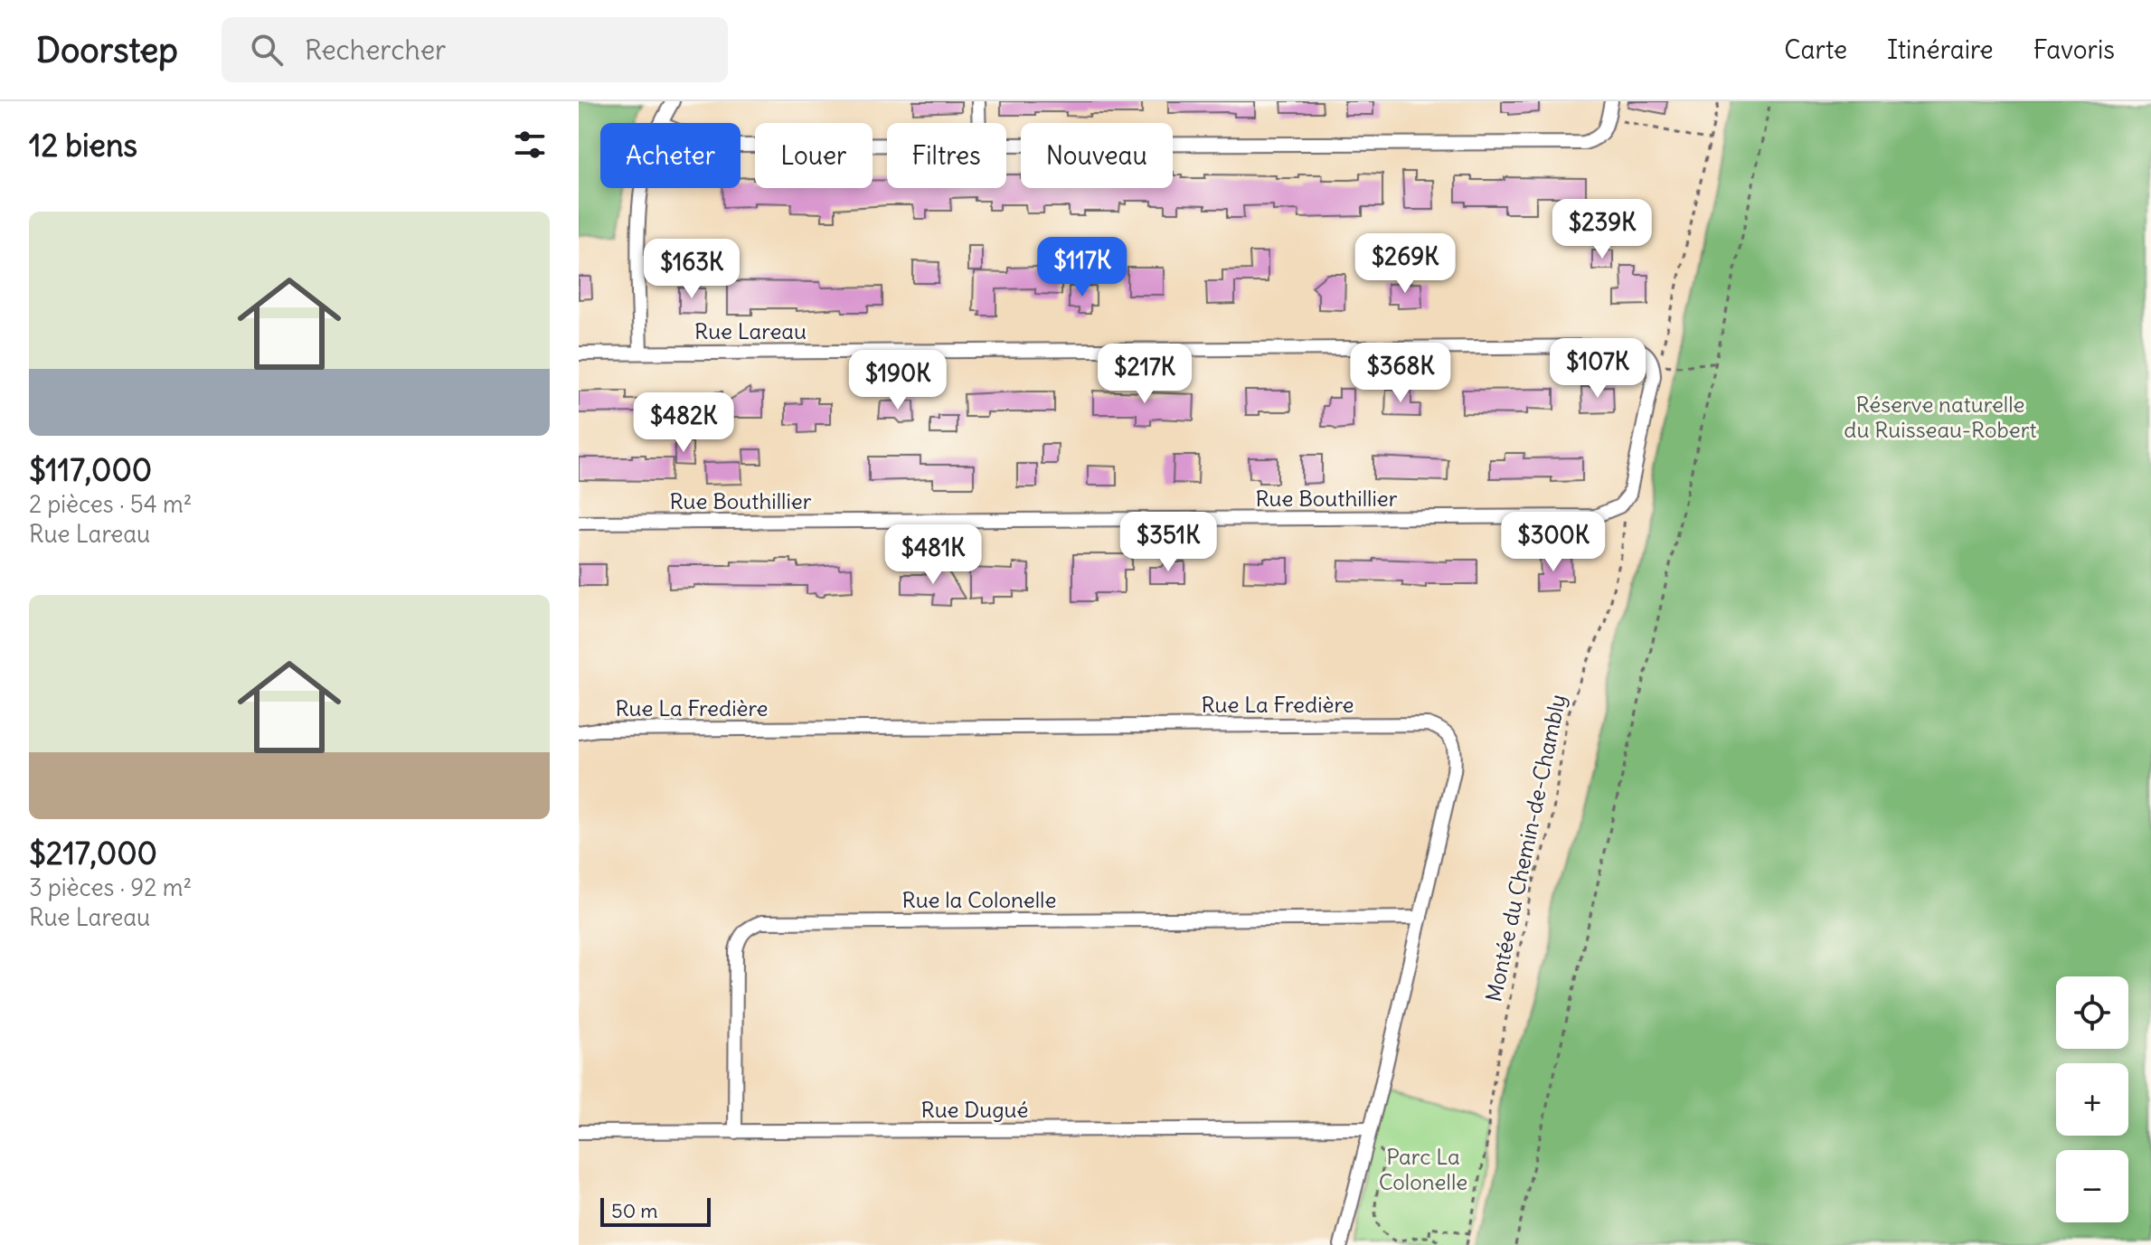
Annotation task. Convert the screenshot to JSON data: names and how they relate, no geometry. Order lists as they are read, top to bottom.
{
  "streets": {
    "street": [
      "Rue Lareau",
      "Rue Bouthillier",
      "Rue La Fredière",
      "Rue la Colonelle",
      "Rue Dugué"
    ],
    "path": ["Montée du Chemin-de-Chambly"]
  },
  "crossings": [
    ["Rue Bouthillier", "Montée du Chemin-de-Chambly"],
    ["Rue La Fredière", "Rue la Colonelle"],
    ["Rue La Fredière", "Rue Dugué"],
    ["Rue la Colonelle", "Rue Dugué"]
  ],
  "parks": ["Réserve naturelle du Ruisseau-Robert", "Parc La Colonelle"],
  "scale_bar": "50 m",
  "page": {
    "header": "Doorstep",
    "search": "Rechercher",
    "nav": ["Carte", "Itinéraire", "Favoris"],
    "heading": "12 biens",
    "chip": [
      "Acheter",
      "Louer",
      "Filtres",
      "Nouveau"
    ],
    "list": [
      {
        "name": "$117,000",
        "note": "2 pièces · 54 m² · Rue Lareau"
      },
      {
        "name": "$217,000",
        "note": "3 pièces · 92 m² · Rue Lareau"
      }
    ],
    "price": [
      "$239K",
      "$269K",
      "$117K",
      "$163K",
      "$107K",
      "$368K",
      "$217K",
      "$190K",
      "$482K",
      "$351K",
      "$300K",
      "$481K"
    ],
    "map_buttons": ["+", "−"],
    "scale": "50 m"
  }
}
